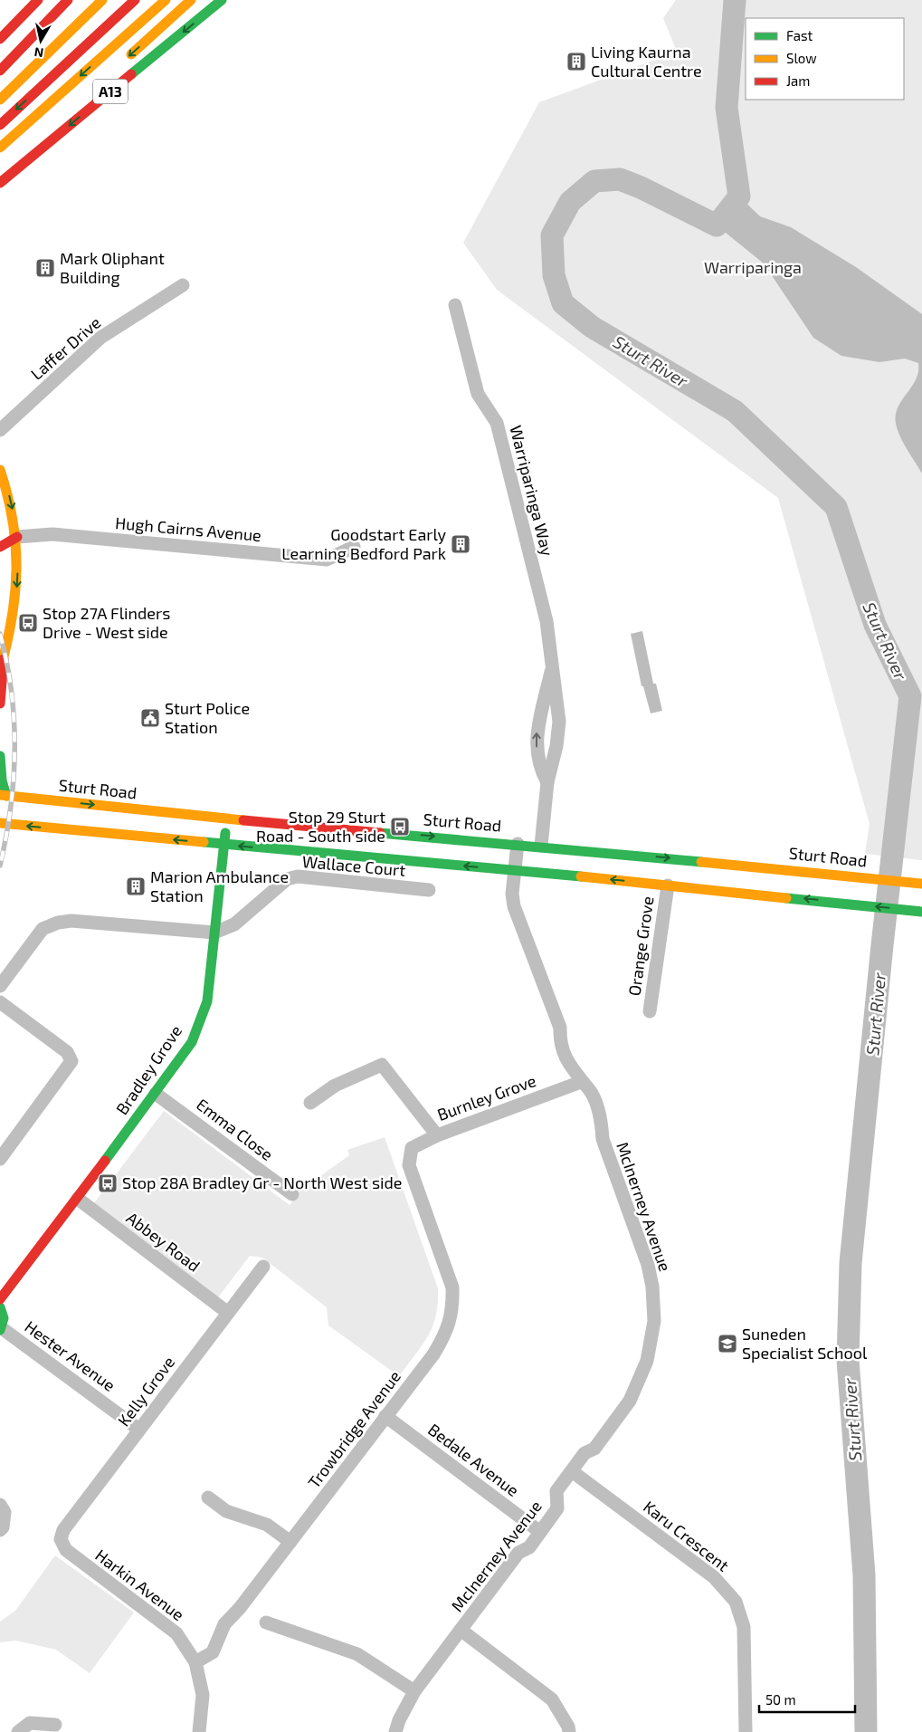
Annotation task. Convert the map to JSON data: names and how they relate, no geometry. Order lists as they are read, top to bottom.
{
  "streets": {
    "main road": ["A13", "Sturt Road", "Bradley Grove"],
    "street": [
      "Laffer Drive",
      "Warriparinga Way",
      "Hugh Cairns Avenue",
      "Wallace Court",
      "Orange Grove",
      "Burnley Grove",
      "Emma Close",
      "McInerney Avenue",
      "Abbey Road",
      "Hester Avenue",
      "Kelly Grove",
      "Trowbridge Avenue",
      "Bedale Avenue",
      "Karu Crescent",
      "Harkin Avenue"
    ]
  },
  "crossings": [
    ["Warriparinga Way", "Sturt Road"],
    ["Sturt Road", "Bradley Grove"],
    ["Sturt Road", "McInerney Avenue"],
    ["Wallace Court", "Bradley Grove"],
    ["Bradley Grove", "Emma Close"],
    ["Bradley Grove", "Abbey Road"],
    ["Burnley Grove", "McInerney Avenue"],
    ["Burnley Grove", "Trowbridge Avenue"],
    ["McInerney Avenue", "Bedale Avenue"],
    ["McInerney Avenue", "Karu Crescent"],
    ["Abbey Road", "Kelly Grove"],
    ["Hester Avenue", "Kelly Grove"],
    ["Kelly Grove", "Harkin Avenue"],
    ["Trowbridge Avenue", "Bedale Avenue"],
    ["Trowbridge Avenue", "Harkin Avenue"]
  ],
  "water": ["Sturt River"],
  "parks": ["Warriparinga"],
  "places": {
    "building": [
      "Living Kaurna Cultural Centre",
      "Mark Oliphant Building",
      "Goodstart Early Learning Bedford Park",
      "Marion Ambulance Station"
    ],
    "bus stop": ["Stop 27A Flinders Drive - West side", "Stop 29 Sturt Road - South side", "Stop 28A Bradley Gr - North West side"],
    "public building": ["Sturt Police Station"],
    "school or university": ["Suneden Specialist School"]
  },
  "legend": ["Fast", "Slow", "Jam"],
  "scale_bar": "50 m",
  "north": "bottom"
}
